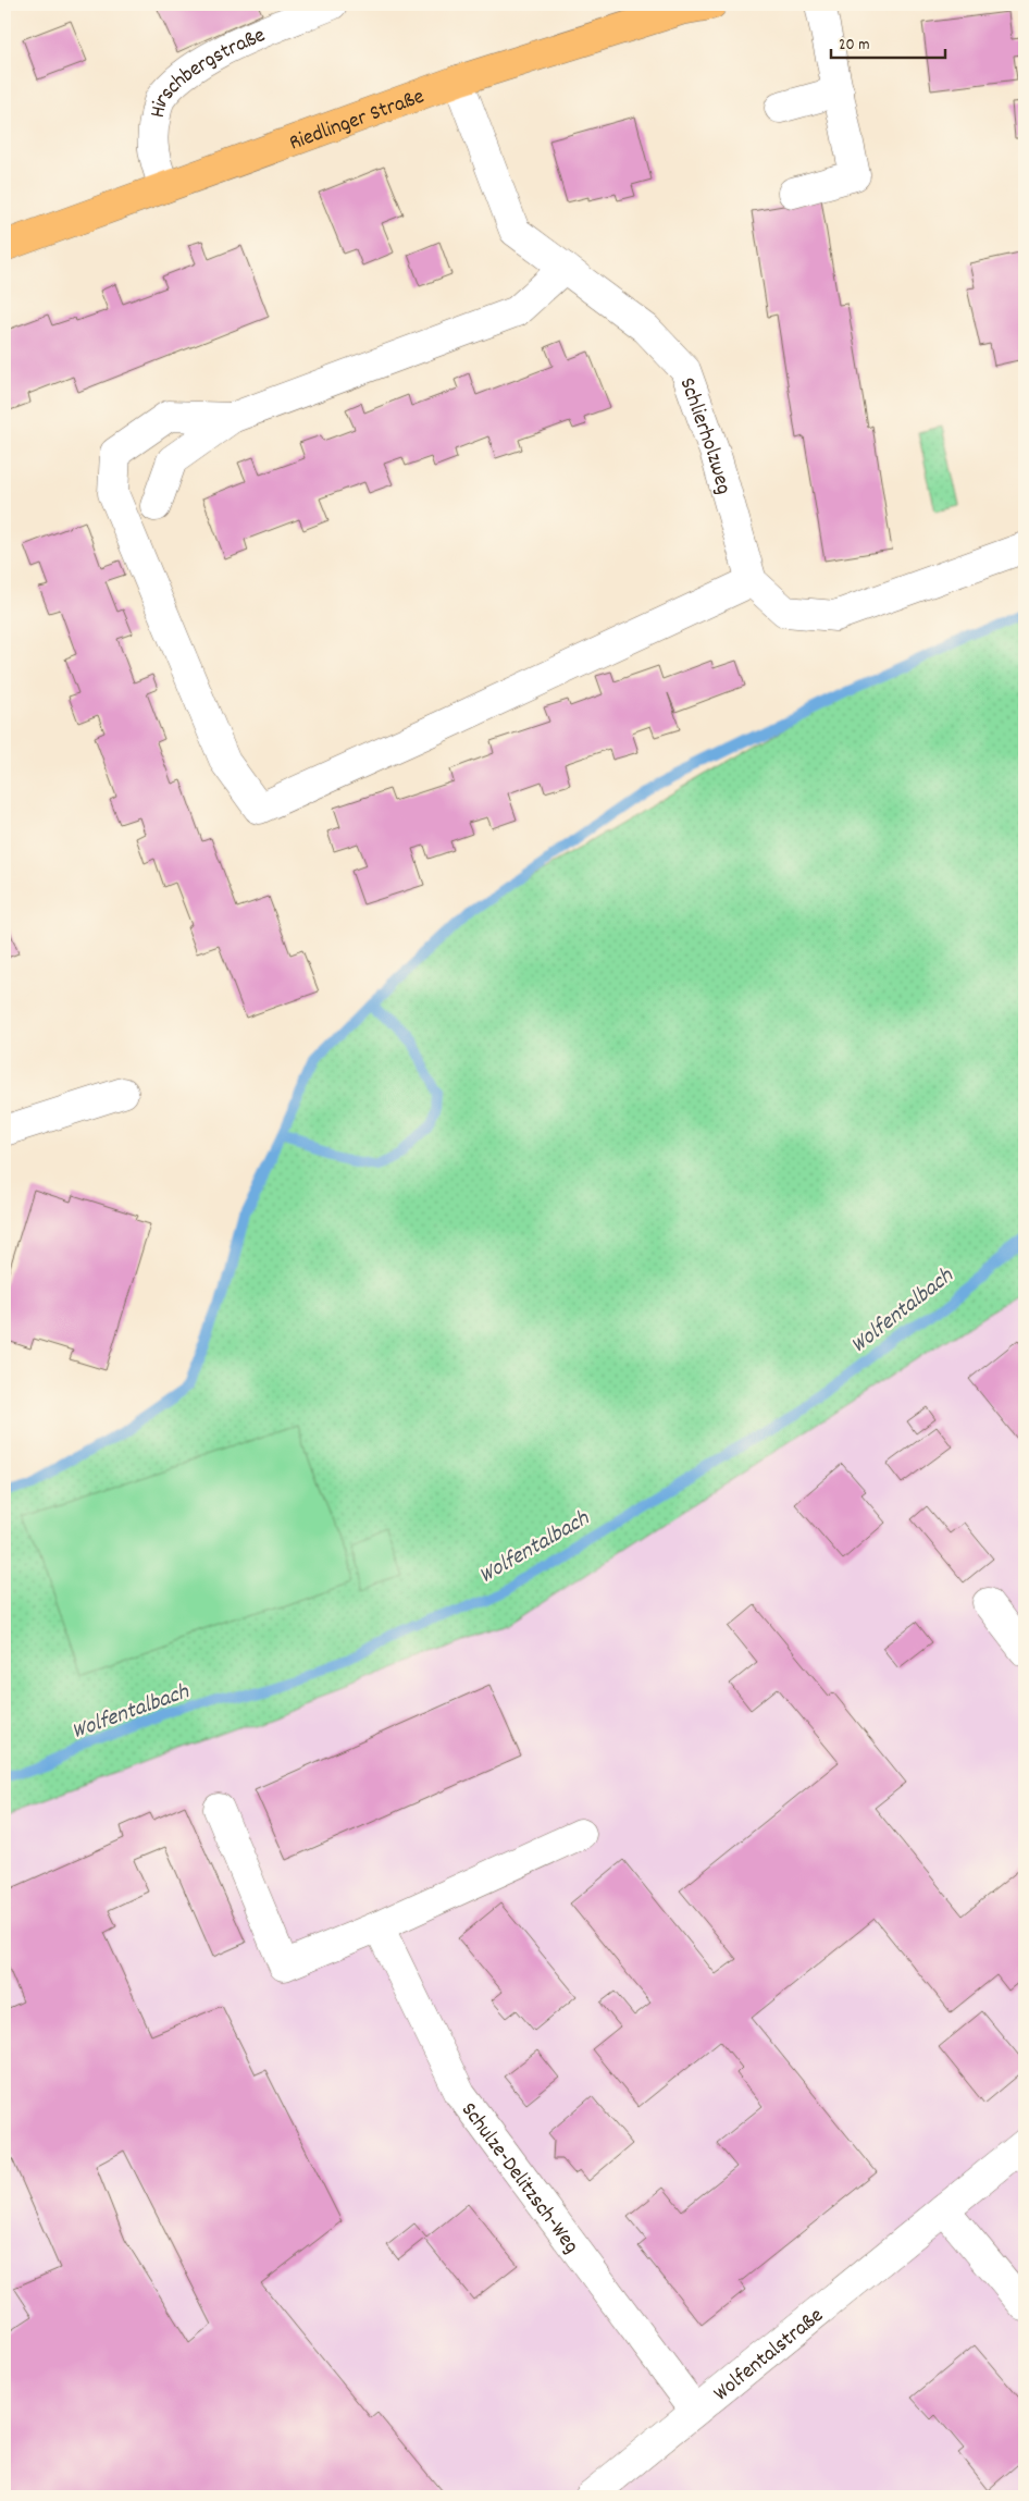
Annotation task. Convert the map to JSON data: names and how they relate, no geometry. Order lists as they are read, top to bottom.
{
  "streets": {
    "main road": ["Riedlinger Straße"],
    "street": [
      "Hirschbergstraße",
      "Schlierholzweg",
      "Schulze-Delitzsch-Weg",
      "Wolfentalstraße"
    ]
  },
  "crossings": [
    ["Hirschbergstraße", "Riedlinger Straße"],
    ["Riedlinger Straße", "Schlierholzweg"],
    ["Schulze-Delitzsch-Weg", "Wolfentalstraße"]
  ],
  "water": ["Wolfentalbach"],
  "scale_bar": "20 m"
}
